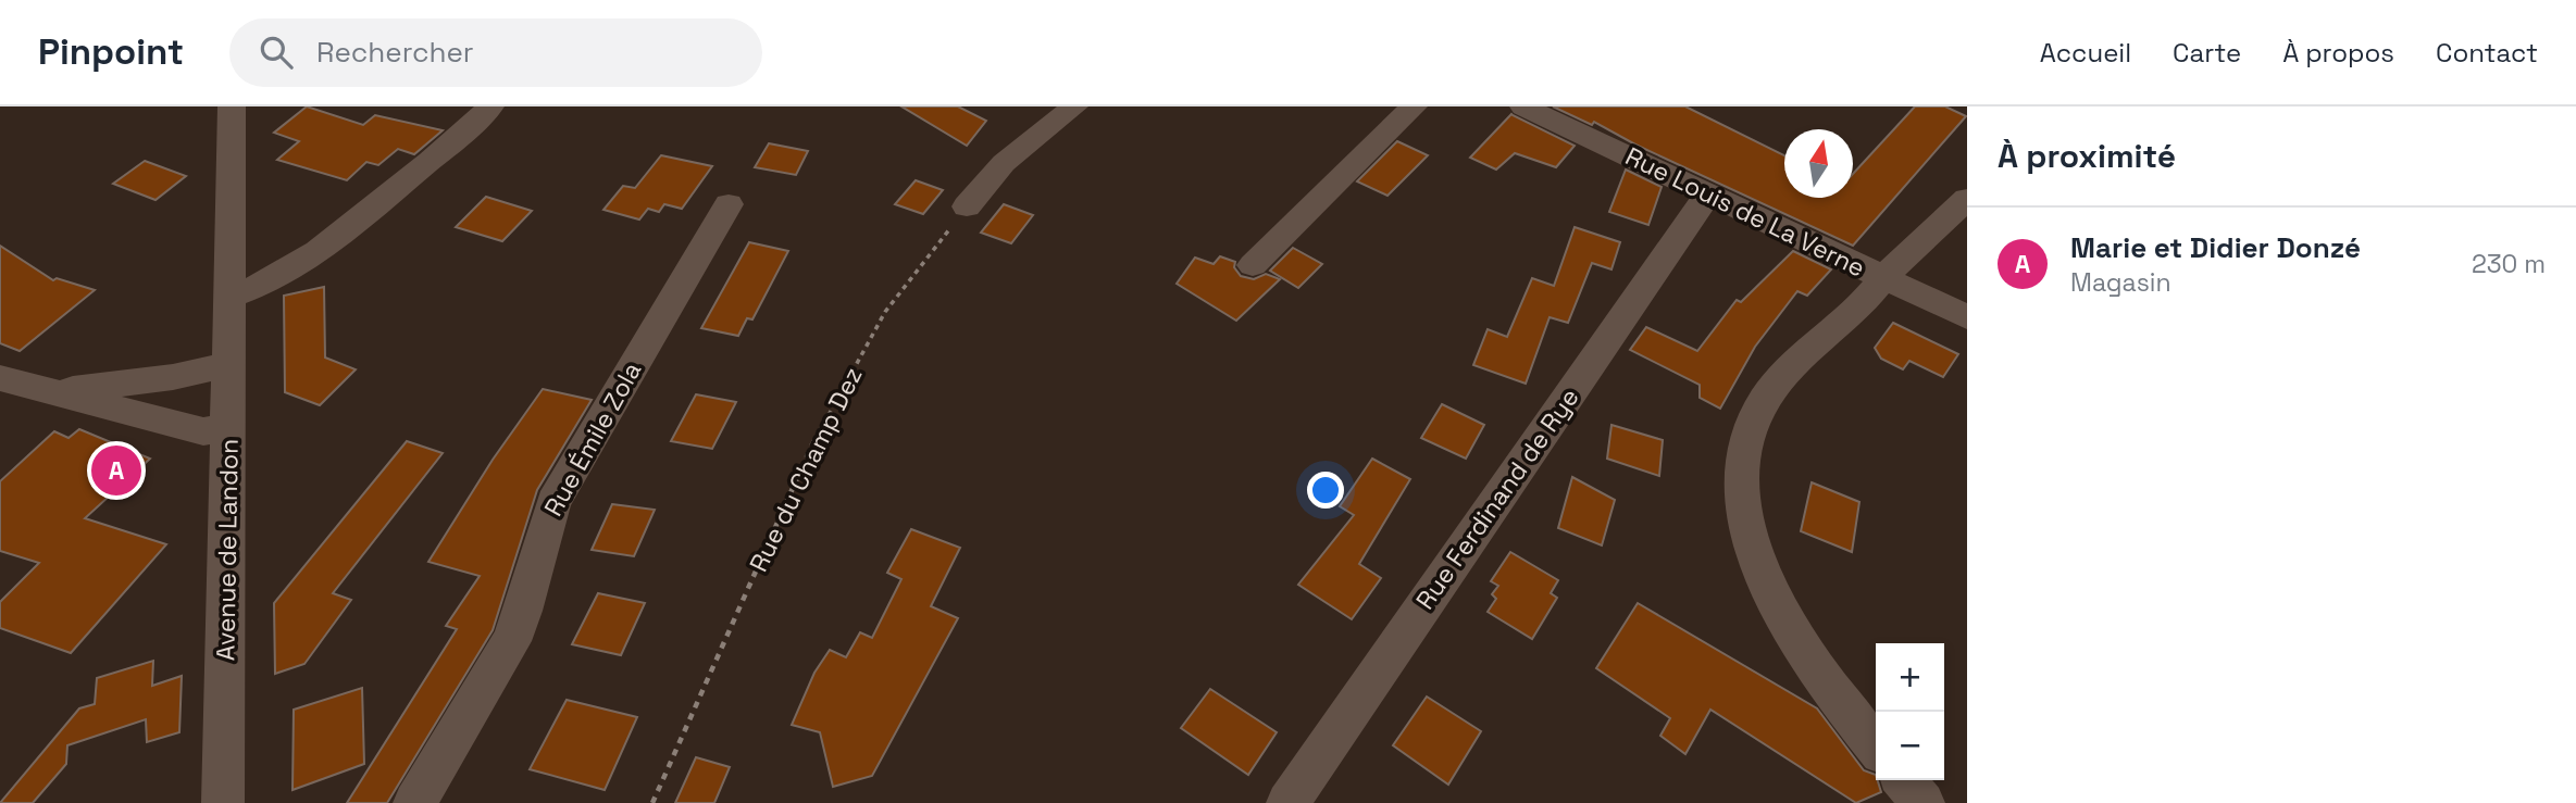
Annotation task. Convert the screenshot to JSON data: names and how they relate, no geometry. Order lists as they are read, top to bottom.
{
  "streets": {
    "street": [
      "Rue Louis de La Verne",
      "Rue Émile Zola",
      "Rue Ferdinand de Rye",
      "Avenue de Landon"
    ],
    "path": ["Rue du Champ Dez"]
  },
  "crossings": [
    ["Rue Louis de La Verne", "Rue Ferdinand de Rye"]
  ],
  "north": "top",
  "page": {
    "header": "Pinpoint",
    "search": "Rechercher",
    "nav": [
      "Accueil",
      "Carte",
      "À propos",
      "Contact"
    ],
    "heading": "À proximité",
    "list": [
      {
        "mark": "A",
        "name": "Marie et Didier Donzé",
        "note": "Magasin",
        "value": "230 m"
      }
    ],
    "pins": "A",
    "map_buttons": ["+", "−"]
  }
}
